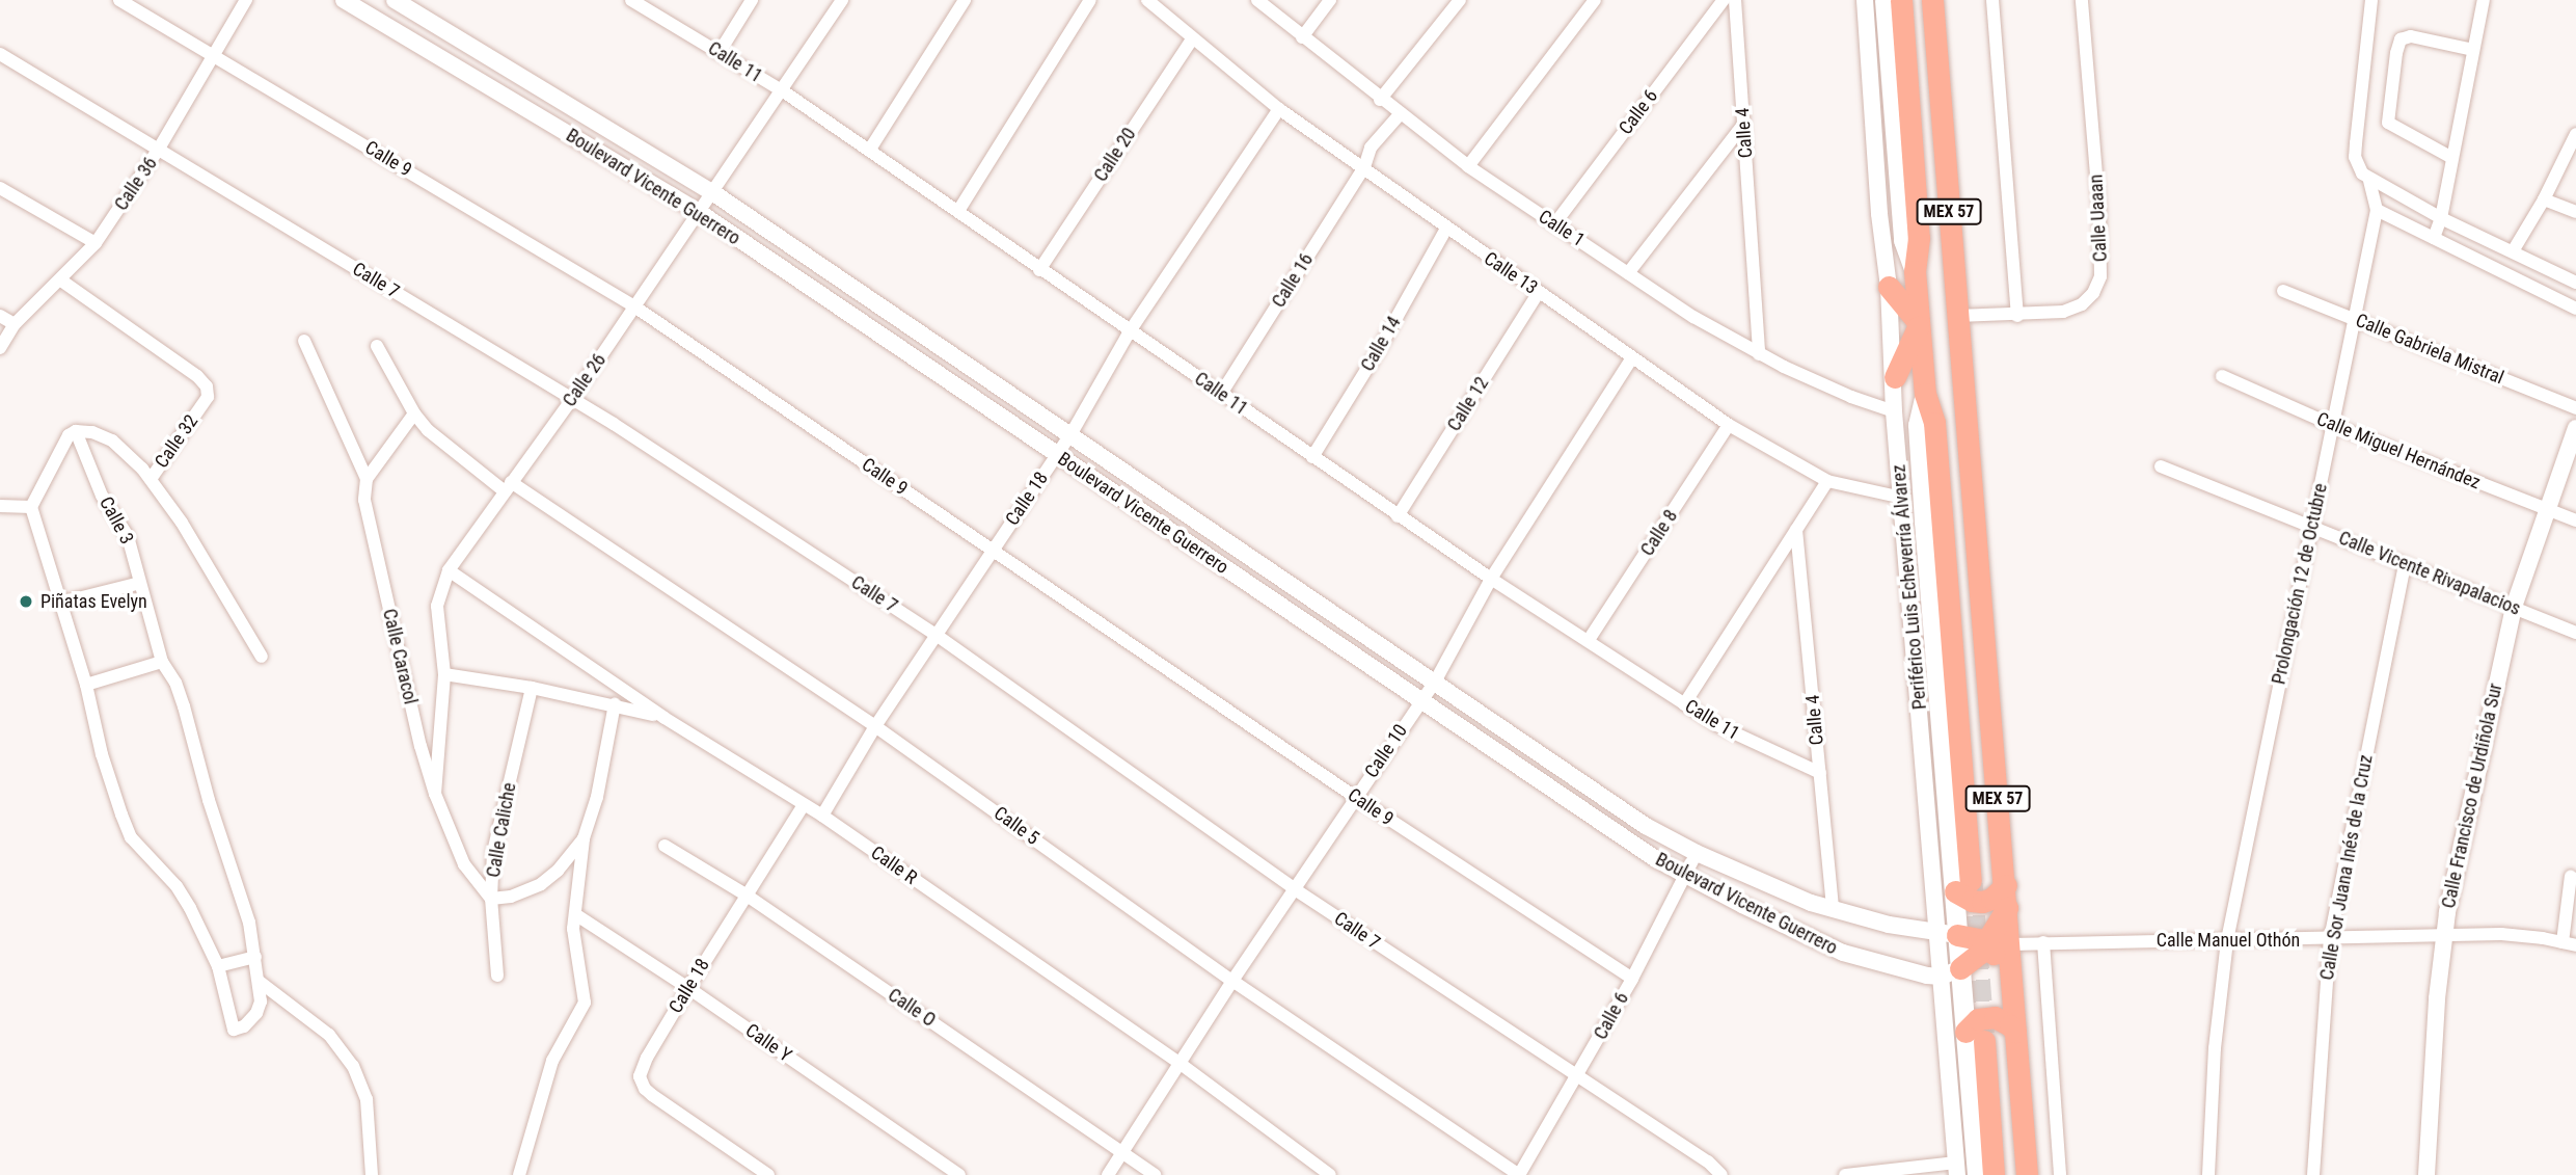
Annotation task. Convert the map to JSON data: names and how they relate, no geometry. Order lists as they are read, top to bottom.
{
  "streets": {
    "highway": ["MEX 57", "Periférico Luis Echeverría Álvarez"],
    "street": [
      "Calle 11",
      "Calle 6",
      "Calle 4",
      "Calle 20",
      "Calle 9",
      "Calle 36",
      "Boulevard Vicente Guerrero",
      "Calle Uaaan",
      "Calle 1",
      "Calle 13",
      "Calle 7",
      "Calle 16",
      "Calle 14",
      "Calle Gabriela Mistral",
      "Calle 26",
      "Calle 12",
      "Calle 32",
      "Calle Miguel Hernández",
      "Calle 18",
      "Calle 3",
      "Calle 8",
      "Calle Vicente Rivapalacios",
      "Prolongación 12 de Octubre",
      "Calle Caracol",
      "Calle 10",
      "Calle Francisco de Urdiñola Sur",
      "Calle 5",
      "Calle Caliche",
      "Calle R",
      "Calle Sor Juana Inés de la Cruz",
      "Calle Manuel Othón",
      "Calle O",
      "Calle Y"
    ]
  },
  "crossings": [
    ["Calle 11", "Calle 4"],
    ["Calle 11", "Calle 20"],
    ["Calle 11", "Calle 16"],
    ["Calle 11", "Calle 14"],
    ["Calle 11", "Calle 26"],
    ["Calle 11", "Calle 12"],
    ["Calle 11", "Calle 18"],
    ["Calle 11", "Calle 8"],
    ["Calle 11", "Calle 10"],
    ["Calle 6", "Calle 9"],
    ["Calle 6", "Boulevard Vicente Guerrero"],
    ["Calle 6", "Calle 1"],
    ["Calle 6", "Calle 7"],
    ["Calle 6", "Calle 5"],
    ["Calle 4", "Boulevard Vicente Guerrero"],
    ["Calle 4", "Calle 1"],
    ["Calle 20", "Calle 13"],
    ["Calle 9", "Calle 36"],
    ["Calle 9", "Calle 26"],
    ["Calle 9", "Calle 18"],
    ["Calle 9", "Calle 10"],
    ["Calle 36", "Calle 7"],
    ["Calle 36", "Calle 32"],
    ["Boulevard Vicente Guerrero", "Calle 26"],
    ["Boulevard Vicente Guerrero", "Calle 18"],
    ["Boulevard Vicente Guerrero", "Periférico Luis Echeverría Álvarez"],
    ["Boulevard Vicente Guerrero", "Calle 10"],
    ["MEX 57", "Calle Uaaan"],
    ["MEX 57", "Calle Manuel Othón"],
    ["Calle 1", "Calle 16"],
    ["Calle 1", "Periférico Luis Echeverría Álvarez"],
    ["Calle 13", "Calle 16"],
    ["Calle 13", "Calle 14"],
    ["Calle 13", "Calle 12"],
    ["Calle 13", "Calle 18"],
    ["Calle 13", "Calle 8"],
    ["Calle 13", "Periférico Luis Echeverría Álvarez"],
    ["Calle 13", "Calle 10"],
    ["Calle 7", "Calle 26"],
    ["Calle 7", "Calle 18"],
    ["Calle 7", "Calle 10"],
    ["Calle Gabriela Mistral", "Prolongación 12 de Octubre"],
    ["Calle 26", "Calle Caracol"],
    ["Calle 26", "Calle 5"],
    ["Calle 26", "Calle R"],
    ["Calle 32", "Calle 3"],
    ["Calle Miguel Hernández", "Prolongación 12 de Octubre"],
    ["Calle Miguel Hernández", "Calle Francisco de Urdiñola Sur"],
    ["Calle 18", "Calle 5"],
    ["Calle 18", "Calle R"],
    ["Calle 18", "Calle O"],
    ["Calle 18", "Calle Y"],
    ["Calle Vicente Rivapalacios", "Prolongación 12 de Octubre"],
    ["Calle Vicente Rivapalacios", "Calle Francisco de Urdiñola Sur"],
    ["Calle Vicente Rivapalacios", "Calle Sor Juana Inés de la Cruz"],
    ["Prolongación 12 de Octubre", "Calle Manuel Othón"],
    ["Calle Caracol", "Calle Caliche"],
    ["Calle 10", "Calle 5"],
    ["Calle 10", "Calle R"],
    ["Calle 10", "Calle O"],
    ["Calle Francisco de Urdiñola Sur", "Calle Manuel Othón"],
    ["Calle Sor Juana Inés de la Cruz", "Calle Manuel Othón"]
  ],
  "places": ["Piñatas Evelyn"]
}
